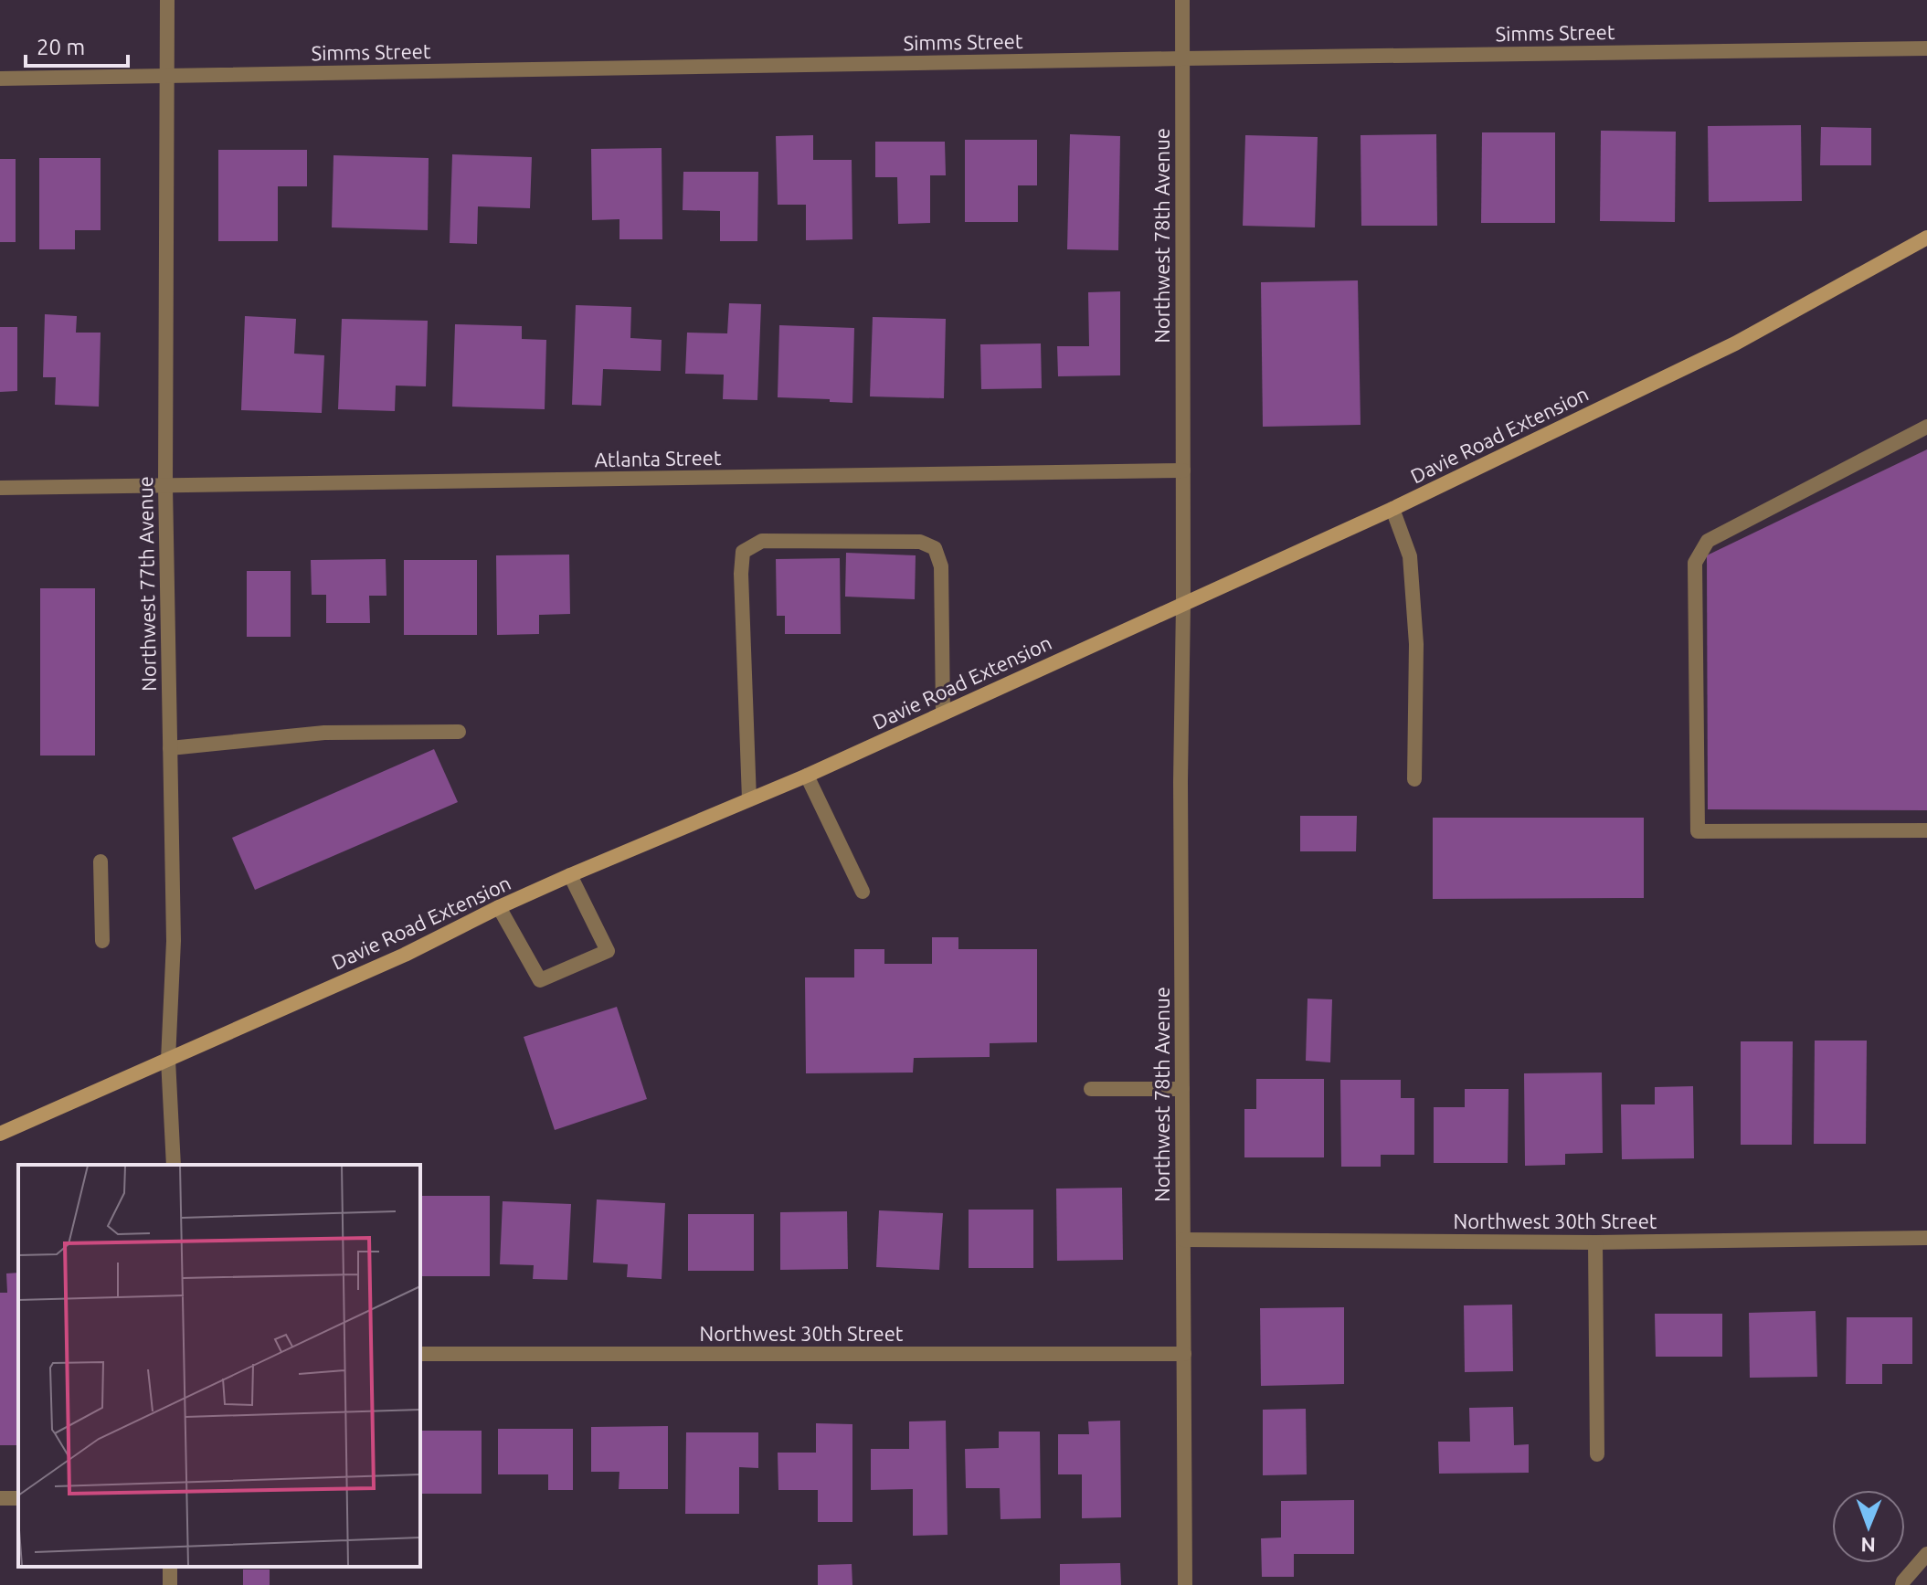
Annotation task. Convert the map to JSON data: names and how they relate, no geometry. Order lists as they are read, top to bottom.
{
  "streets": {
    "main road": ["Davie Road Extension"],
    "street": [
      "Simms Street",
      "Northwest 78th Avenue",
      "Atlanta Street",
      "Northwest 77th Avenue",
      "Northwest 30th Street"
    ]
  },
  "crossings": [
    ["Simms Street", "Northwest 78th Avenue"],
    ["Simms Street", "Northwest 77th Avenue"],
    ["Northwest 78th Avenue", "Davie Road Extension"],
    ["Northwest 78th Avenue", "Atlanta Street"],
    ["Northwest 78th Avenue", "Northwest 30th Street"],
    ["Davie Road Extension", "Northwest 77th Avenue"],
    ["Atlanta Street", "Northwest 77th Avenue"]
  ],
  "scale_bar": "20 m",
  "north": "bottom"
}
